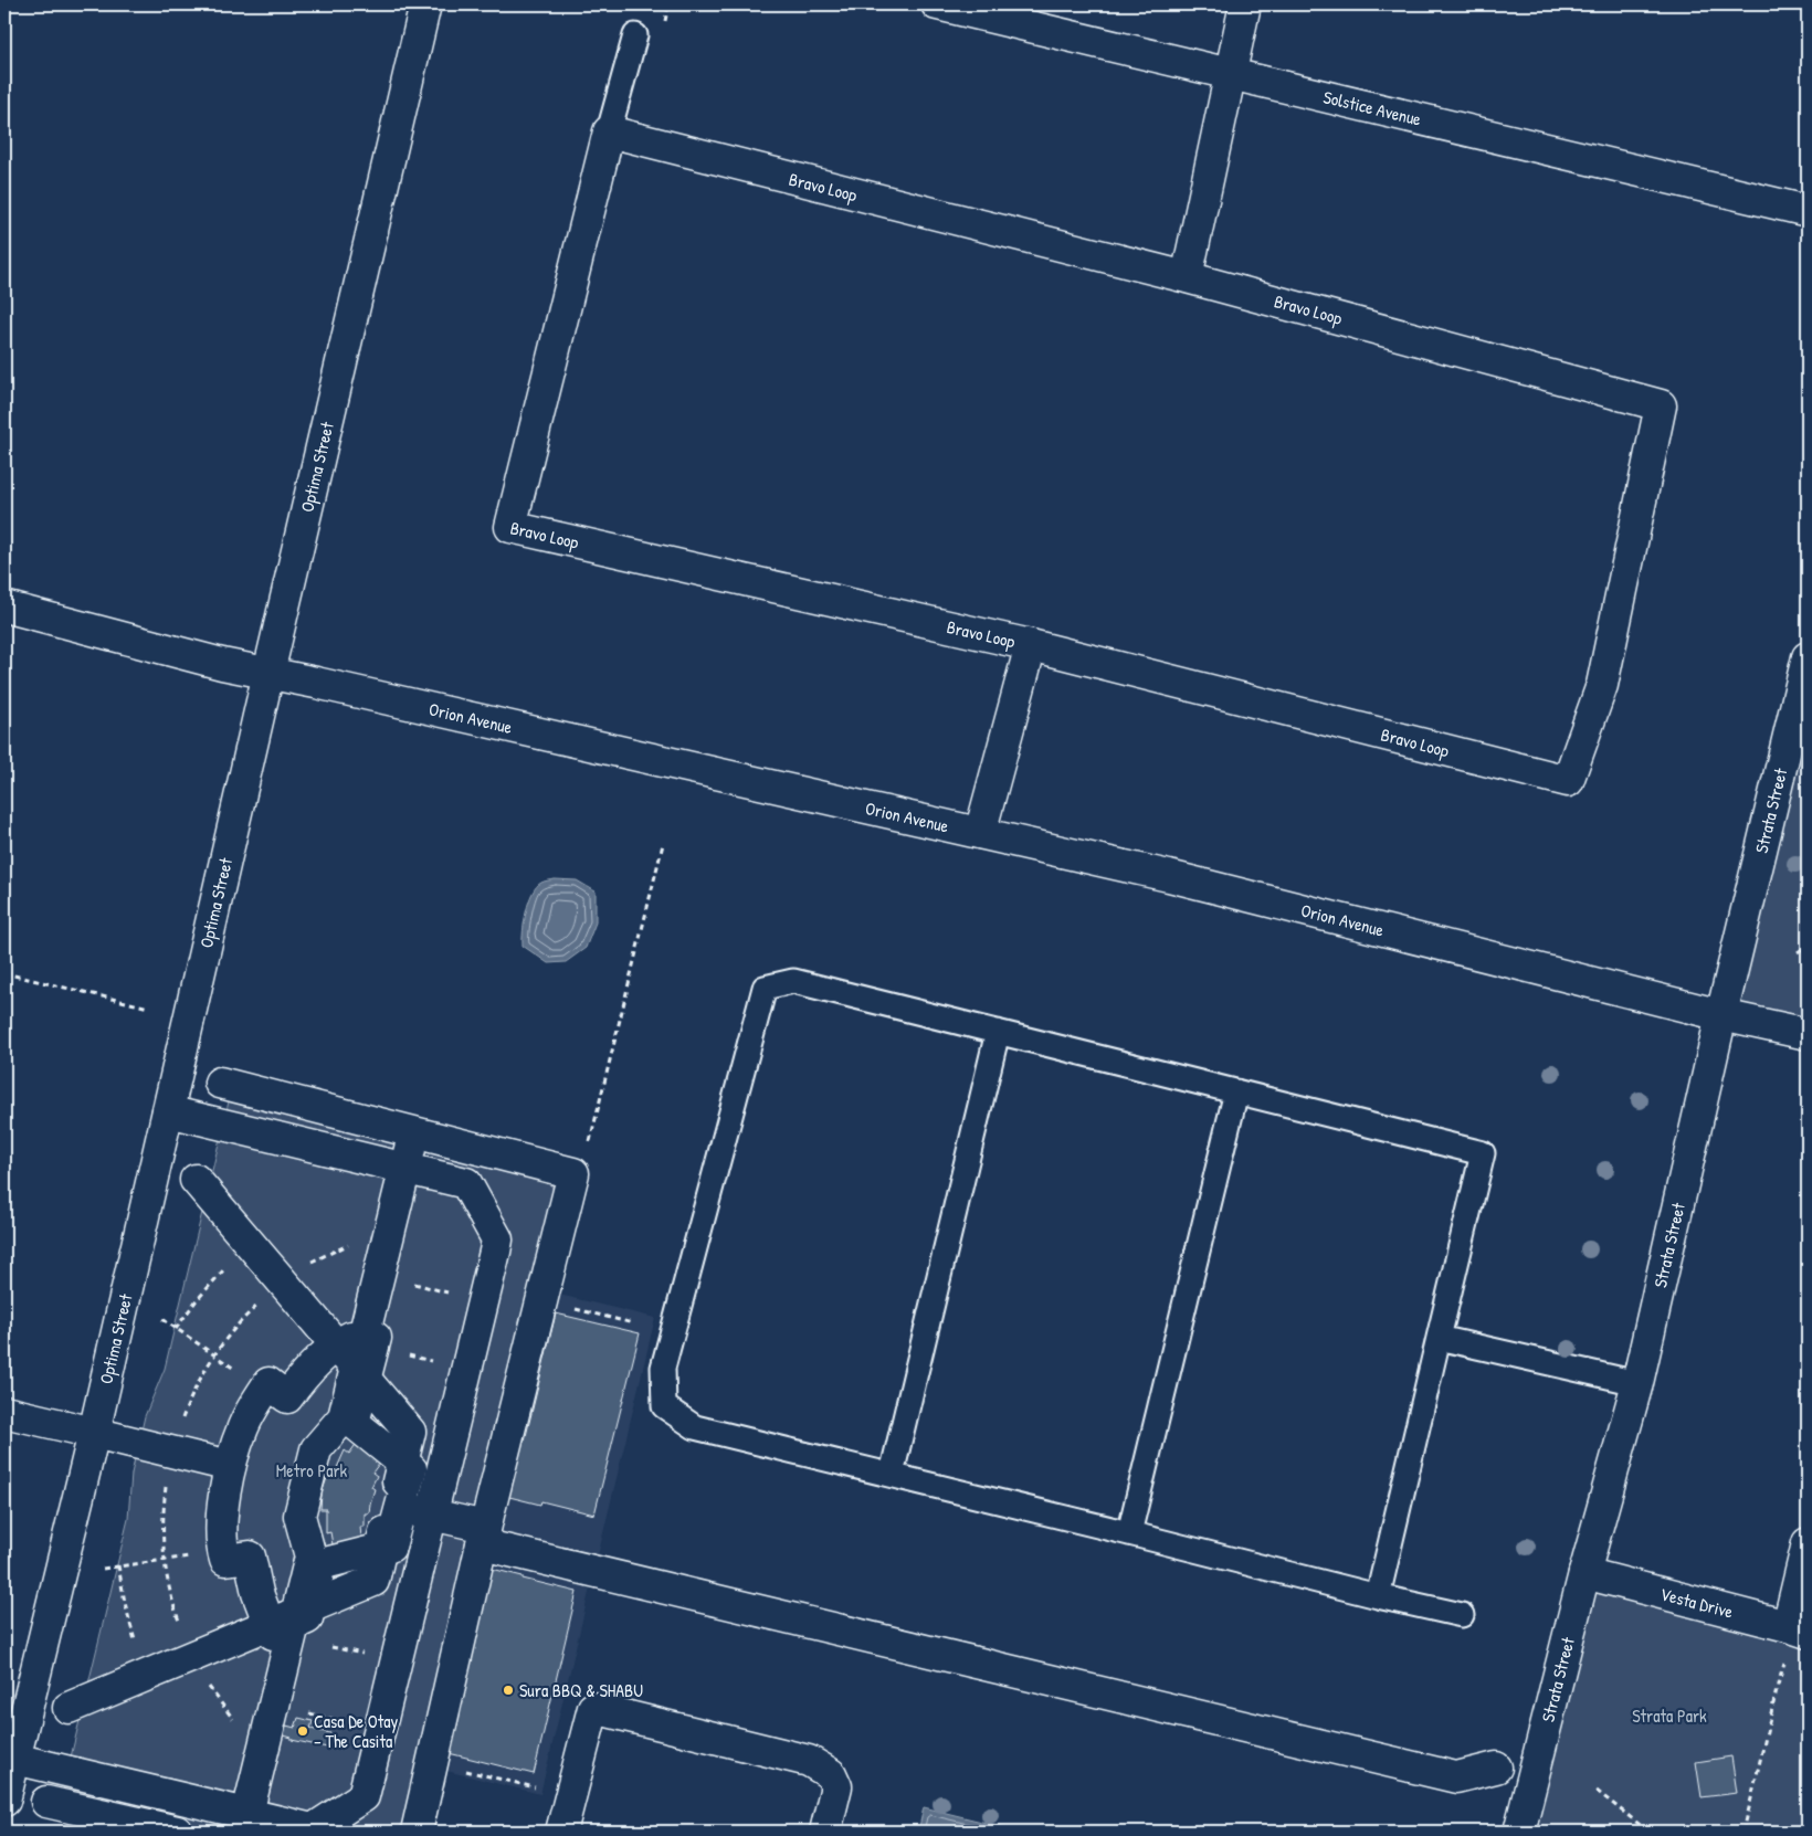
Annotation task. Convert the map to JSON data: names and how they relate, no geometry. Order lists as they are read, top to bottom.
{
  "streets": {
    "street": [
      "Solstice Avenue",
      "Bravo Loop",
      "Optima Street",
      "Orion Avenue",
      "Strata Street",
      "Vesta Drive"
    ]
  },
  "crossings": [
    ["Optima Street", "Orion Avenue"],
    ["Orion Avenue", "Strata Street"],
    ["Strata Street", "Vesta Drive"]
  ],
  "parks": ["Metro Park", "Strata Park"],
  "places": ["Sura BBQ & SHABU", "Casa De Otay – The Casita"]
}
